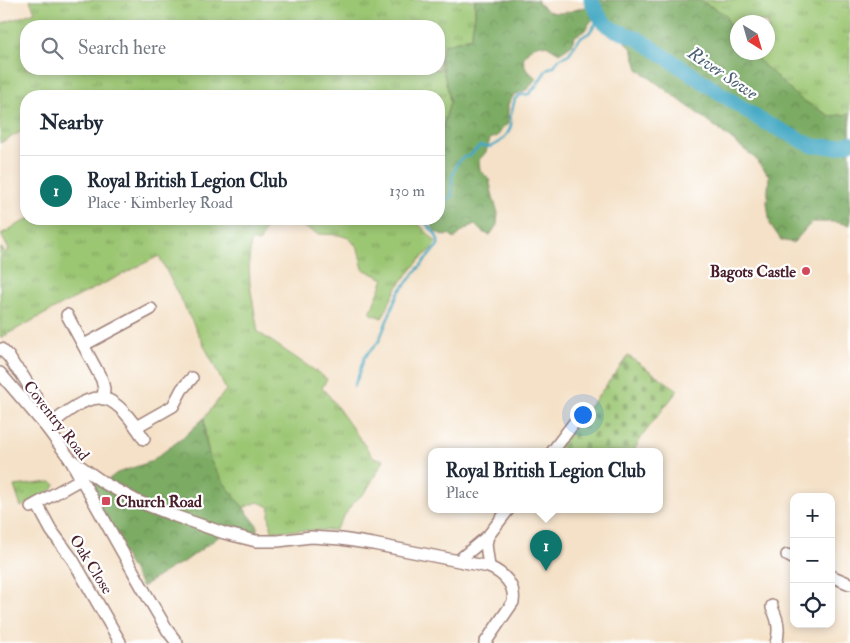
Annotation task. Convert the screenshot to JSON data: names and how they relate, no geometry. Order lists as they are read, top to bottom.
{
  "streets": {
    "street": ["Coventry Road", "Oak Close"]
  },
  "crossings": [
    ["Coventry Road", "Oak Close"]
  ],
  "water": ["River Sowe"],
  "places": {
    "other": ["Bagots Castle"],
    "transit": ["Church Road"]
  },
  "north": "bottom right",
  "page": {
    "search": "Search here",
    "heading": "Nearby",
    "list": [
      {
        "mark": "1",
        "name": "Royal British Legion Club",
        "note": "Place · Kimberley Road",
        "value": "130 m"
      }
    ],
    "popup": ["Royal British Legion Club", "Place"],
    "map_buttons": ["+", "−"],
    "pins": "1"
  }
}
